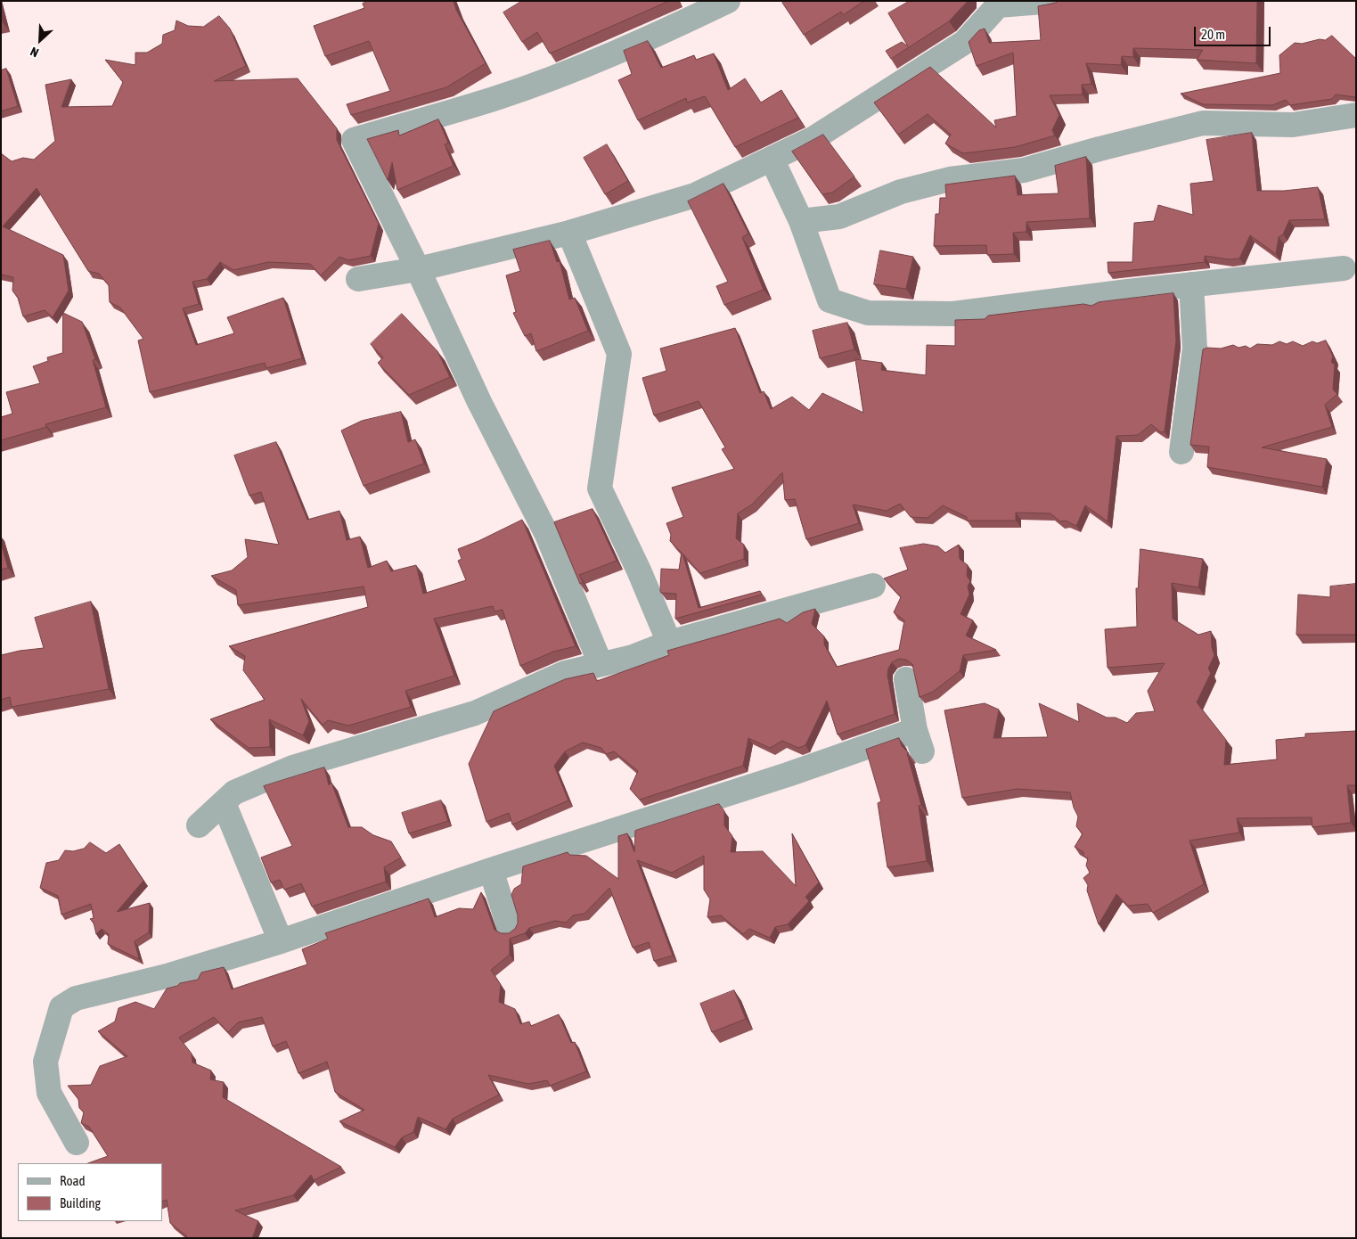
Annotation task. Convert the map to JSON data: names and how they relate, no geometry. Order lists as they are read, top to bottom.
{
  "legend": ["Road", "Building"],
  "scale_bar": "20 m",
  "north": "bottom left"
}
